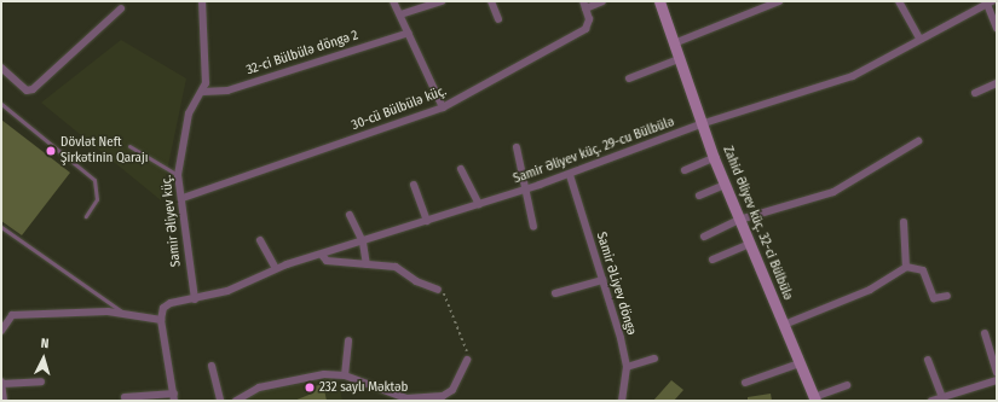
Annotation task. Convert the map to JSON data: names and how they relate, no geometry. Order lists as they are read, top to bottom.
{
  "streets": {
    "street": [
      "32-ci Bülbülə döngə 2",
      "30-cü Bülbülə küç.",
      "Samir Əliyev küç. 29-cu Bülbülə",
      "Samir Əliyev küç.",
      "Zahid Əliyev küç. 32-ci Bülbülə",
      "Samir ƏLiyev döngə"
    ]
  },
  "crossings": [
    ["32-ci Bülbülə döngə 2", "Samir Əliyev küç."],
    ["30-cü Bülbülə küç.", "Samir Əliyev küç."],
    ["Samir Əliyev küç. 29-cu Bülbülə", "Samir Əliyev küç."],
    ["Samir Əliyev küç. 29-cu Bülbülə", "Zahid Əliyev küç. 32-ci Bülbülə"],
    ["Samir Əliyev küç. 29-cu Bülbülə", "Samir ƏLiyev döngə"]
  ],
  "places": ["Dövlət Neft Şirkətinin Qarajı", "232 saylı Məktəb"],
  "north": "top"
}
